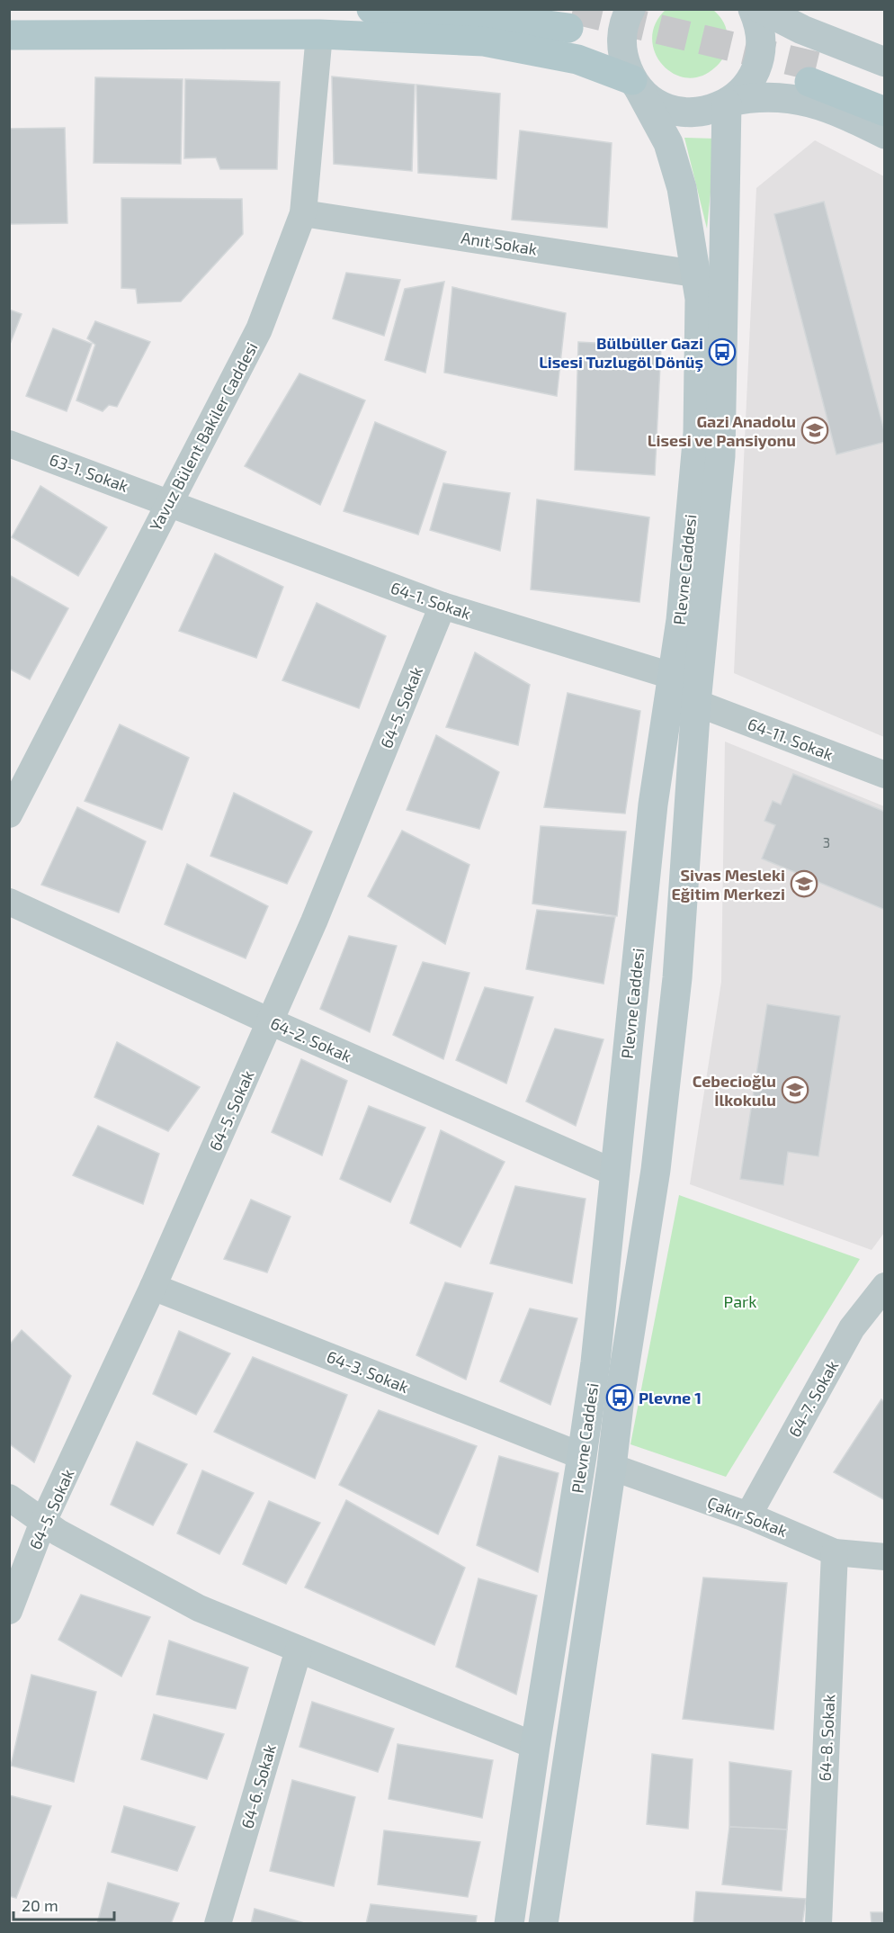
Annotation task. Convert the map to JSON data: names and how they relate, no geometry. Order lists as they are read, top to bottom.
{
  "streets": {
    "street": [
      "Anıt Sokak",
      "Yavuz Bülent Bakiler Caddesi",
      "63-1. Sokak",
      "Plevne Caddesi",
      "64-1. Sokak",
      "64-5. Sokak",
      "64-11. Sokak",
      "64-2. Sokak",
      "64-3. Sokak",
      "64-7. Sokak",
      "Çakır Sokak",
      "64-8. Sokak",
      "64-6. Sokak"
    ]
  },
  "crossings": [
    ["Anıt Sokak", "Yavuz Bülent Bakiler Caddesi"],
    ["Anıt Sokak", "Plevne Caddesi"],
    ["Yavuz Bülent Bakiler Caddesi", "63-1. Sokak"],
    ["Yavuz Bülent Bakiler Caddesi", "64-1. Sokak"],
    ["63-1. Sokak", "64-1. Sokak"],
    ["Plevne Caddesi", "64-1. Sokak"],
    ["Plevne Caddesi", "64-11. Sokak"],
    ["Plevne Caddesi", "64-2. Sokak"],
    ["Plevne Caddesi", "64-3. Sokak"],
    ["Plevne Caddesi", "Çakır Sokak"],
    ["64-1. Sokak", "64-5. Sokak"],
    ["64-1. Sokak", "64-11. Sokak"],
    ["64-5. Sokak", "64-2. Sokak"],
    ["64-5. Sokak", "64-3. Sokak"],
    ["64-7. Sokak", "Çakır Sokak"],
    ["Çakır Sokak", "64-8. Sokak"]
  ],
  "parks": ["Park"],
  "places": {
    "bus stop": ["Bülbüller Gazi Lisesi Tuzlugöl Dönüş", "Plevne 1"],
    "school or university": ["Gazi Anadolu Lisesi ve Pansiyonu", "Sivas Mesleki Eğitim Merkezi", "Cebecioğlu İlkokulu"]
  },
  "house_numbers": ["3"],
  "scale_bar": "20 m"
}
